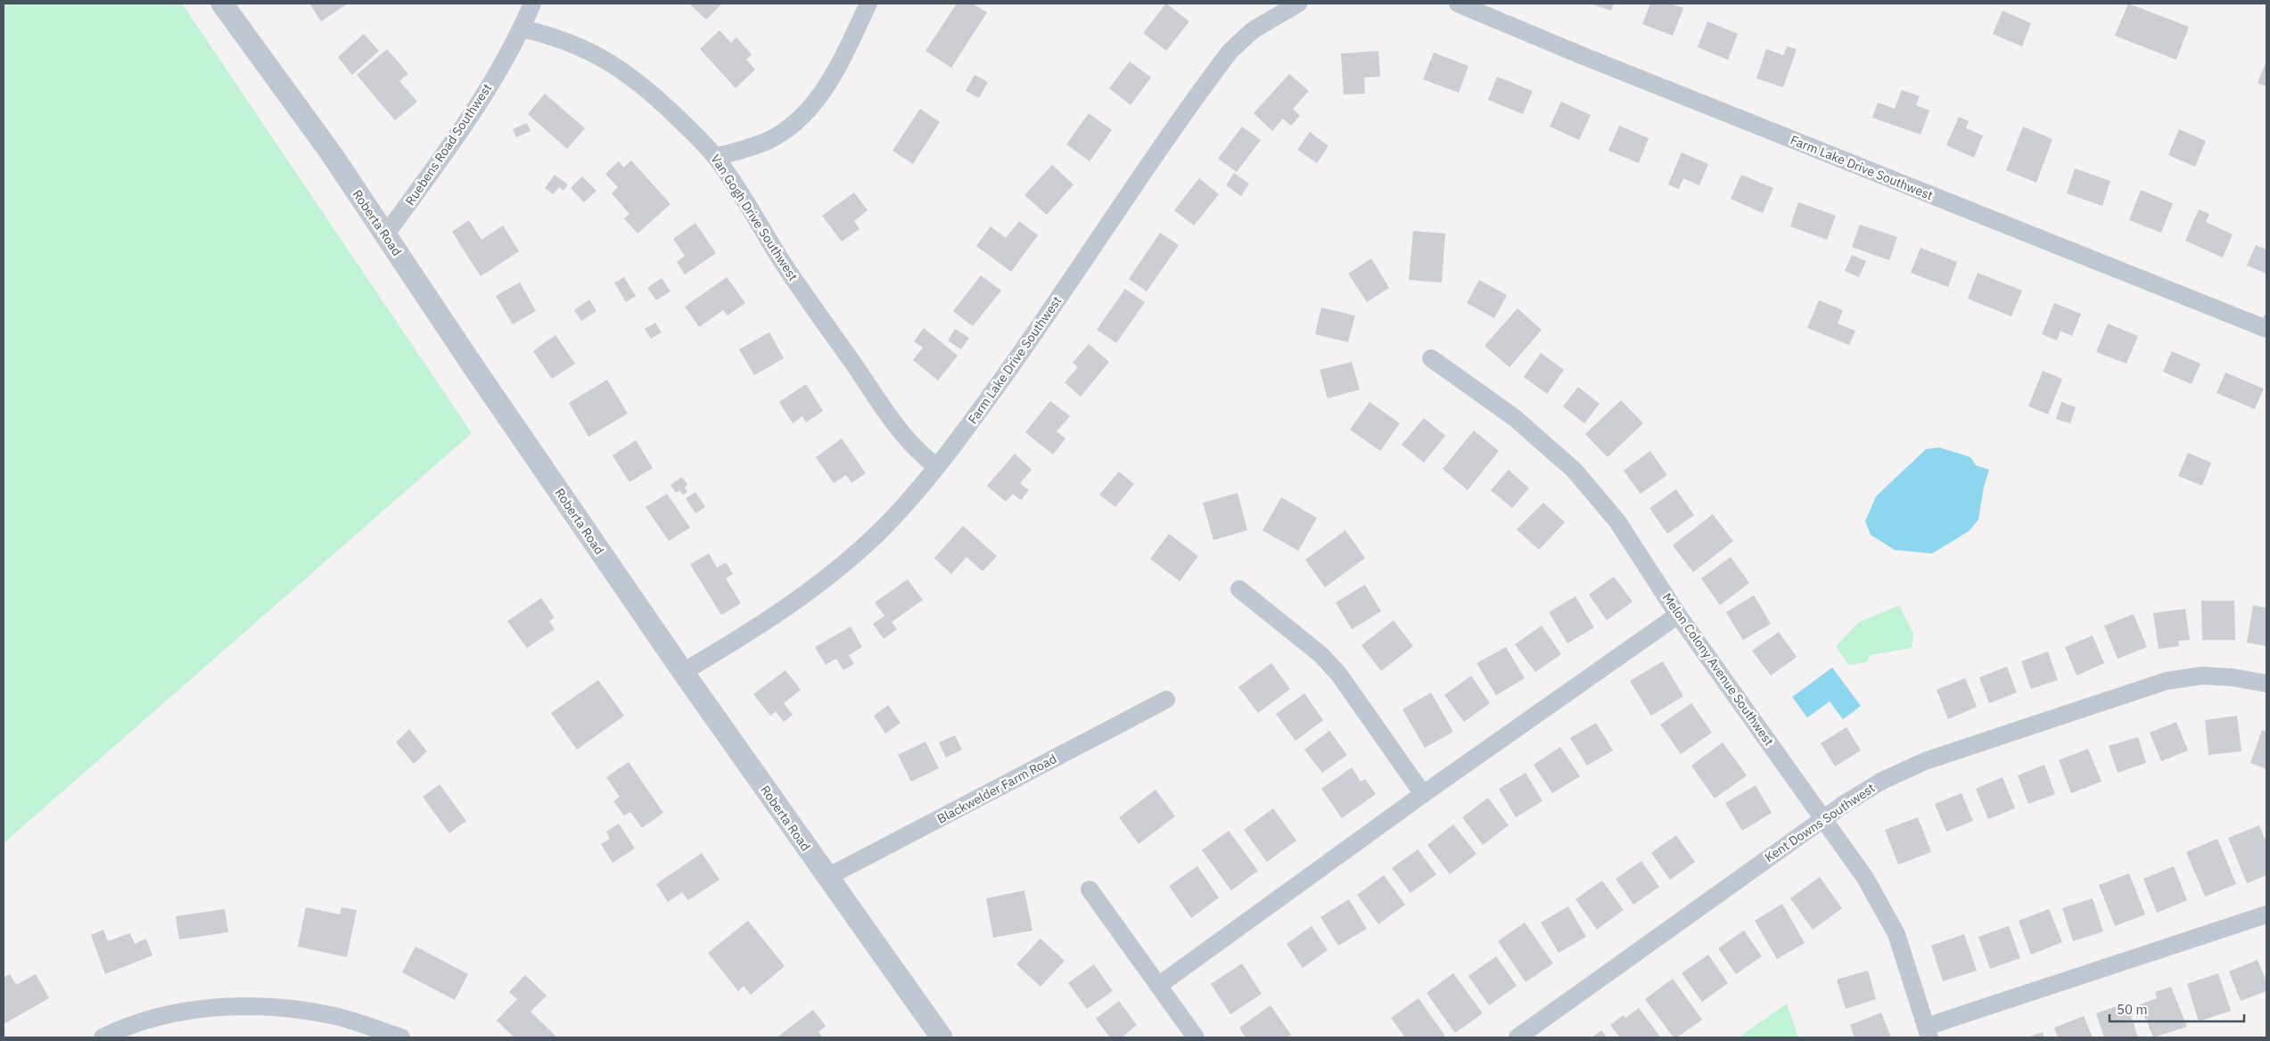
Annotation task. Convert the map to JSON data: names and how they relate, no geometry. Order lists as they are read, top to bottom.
{
  "streets": {
    "street": [
      "Ruebens Road Southwest",
      "Farm Lake Drive Southwest",
      "Van Gogh Drive Southwest",
      "Roberta Road",
      "Melon Colony Avenue Southwest",
      "Blackwelder Farm Road",
      "Kent Downs Southwest"
    ]
  },
  "crossings": [
    ["Ruebens Road Southwest", "Van Gogh Drive Southwest"],
    ["Ruebens Road Southwest", "Roberta Road"],
    ["Farm Lake Drive Southwest", "Van Gogh Drive Southwest"],
    ["Farm Lake Drive Southwest", "Roberta Road"],
    ["Roberta Road", "Blackwelder Farm Road"],
    ["Melon Colony Avenue Southwest", "Kent Downs Southwest"]
  ],
  "scale_bar": "50 m"
}
